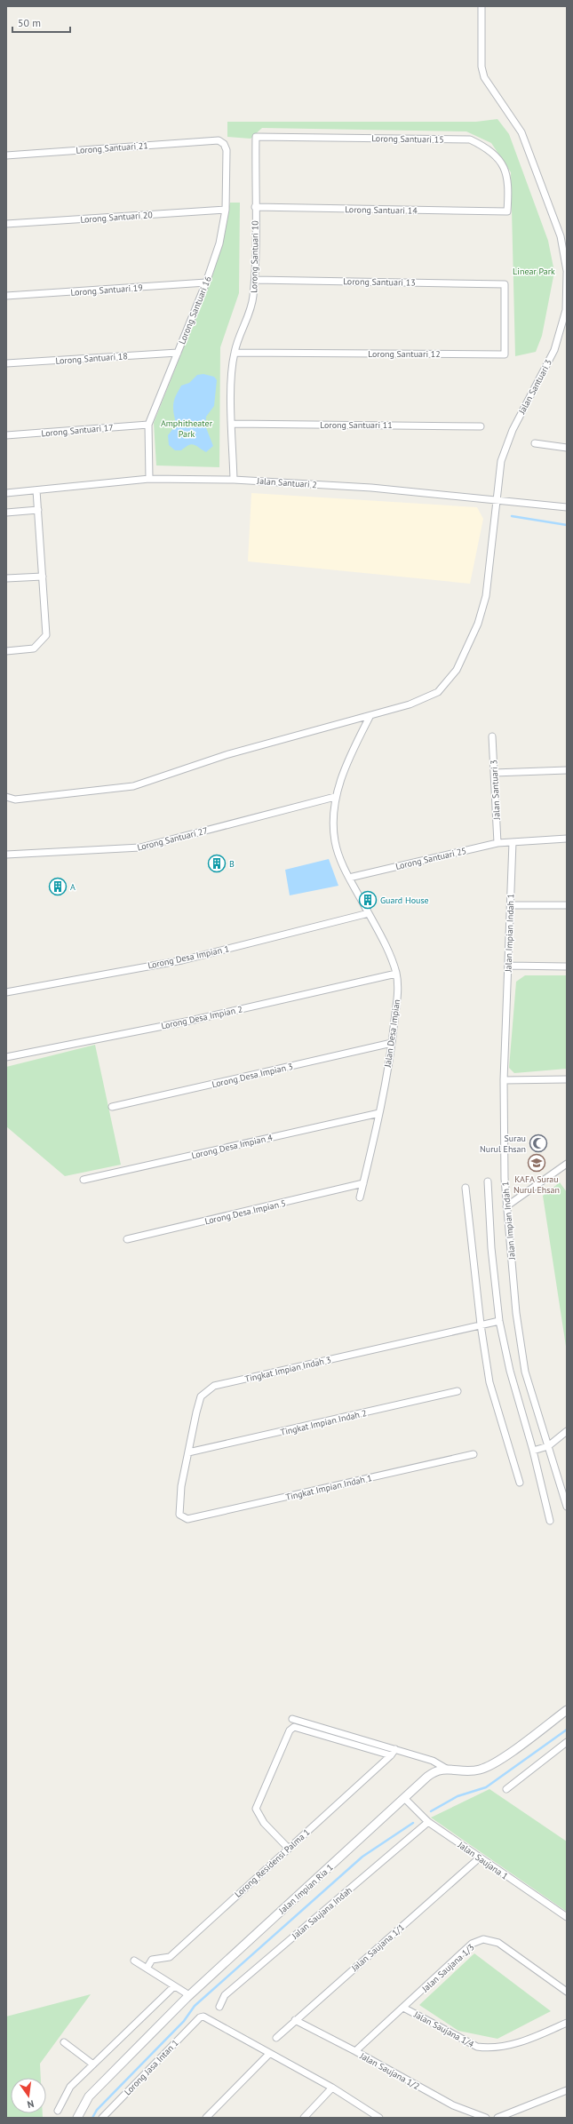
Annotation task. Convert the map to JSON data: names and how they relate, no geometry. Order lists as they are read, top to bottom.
{
  "streets": {
    "street": [
      "Lorong Santuari 15",
      "Lorong Santuari 21",
      "Lorong Santuari 14",
      "Lorong Santuari 20",
      "Lorong Santuari 10",
      "Lorong Santuari 13",
      "Lorong Santuari 19",
      "Lorong Santuari 16",
      "Lorong Santuari 12",
      "Lorong Santuari 18",
      "Jalan Santuari 3",
      "Lorong Santuari 11",
      "Lorong Santuari 17",
      "Jalan Santuari 2",
      "Lorong Santuari 27",
      "Lorong Santuari 25",
      "Jalan Impian Indah 1",
      "Lorong Desa Impian 1",
      "Lorong Desa Impian 2",
      "Jalan Desa Impian",
      "Lorong Desa Impian 3",
      "Lorong Desa Impian 4",
      "Lorong Desa Impian 5",
      "Tingkat Impian Indah 3",
      "Tingkat Impian Indah 2",
      "Tingkat Impian Indah 1",
      "Jalan Saujana 1",
      "Lorong Residensi Palma 1",
      "Jalan Impian Ria 1",
      "Jalan Saujana Indah",
      "Jalan Saujana 1/1",
      "Jalan Saujana 1/3",
      "Jalan Saujana 1/4",
      "Lorong Jasa Intan 1",
      "Jalan Saujana 1/2"
    ]
  },
  "crossings": [
    ["Lorong Santuari 15", "Lorong Santuari 14"],
    ["Lorong Santuari 15", "Lorong Santuari 10"],
    ["Lorong Santuari 21", "Lorong Santuari 16"],
    ["Lorong Santuari 14", "Lorong Santuari 10"],
    ["Lorong Santuari 20", "Lorong Santuari 16"],
    ["Lorong Santuari 10", "Lorong Santuari 13"],
    ["Lorong Santuari 10", "Lorong Santuari 12"],
    ["Lorong Santuari 10", "Lorong Santuari 11"],
    ["Lorong Santuari 10", "Jalan Santuari 2"],
    ["Lorong Santuari 13", "Lorong Santuari 12"],
    ["Lorong Santuari 19", "Lorong Santuari 16"],
    ["Lorong Santuari 16", "Lorong Santuari 18"],
    ["Lorong Santuari 16", "Lorong Santuari 17"],
    ["Lorong Santuari 16", "Jalan Santuari 2"],
    ["Jalan Santuari 3", "Jalan Santuari 2"],
    ["Jalan Santuari 3", "Lorong Santuari 25"],
    ["Lorong Santuari 27", "Jalan Desa Impian"],
    ["Lorong Santuari 25", "Jalan Impian Indah 1"],
    ["Lorong Santuari 25", "Jalan Desa Impian"],
    ["Jalan Impian Indah 1", "Tingkat Impian Indah 3"],
    ["Lorong Desa Impian 1", "Jalan Desa Impian"],
    ["Lorong Desa Impian 2", "Jalan Desa Impian"],
    ["Jalan Desa Impian", "Lorong Desa Impian 3"],
    ["Jalan Desa Impian", "Lorong Desa Impian 4"],
    ["Jalan Desa Impian", "Lorong Desa Impian 5"],
    ["Tingkat Impian Indah 3", "Tingkat Impian Indah 2"],
    ["Tingkat Impian Indah 3", "Tingkat Impian Indah 1"],
    ["Jalan Saujana 1", "Jalan Impian Ria 1"],
    ["Jalan Saujana 1", "Jalan Saujana Indah"],
    ["Jalan Saujana 1", "Jalan Saujana 1/1"],
    ["Jalan Saujana 1/1", "Jalan Saujana 1/2"],
    ["Jalan Saujana 1/3", "Jalan Saujana 1/4"],
    ["Jalan Saujana 1/3", "Jalan Saujana 1/2"]
  ],
  "parks": ["Linear Park", "Amphitheater Park"],
  "places": {
    "building": ["B", "A", "Guard House"],
    "mosque": ["Surau Nurul Ehsan"],
    "school or university": ["KAFA Surau Nurul Ehsan"]
  },
  "scale_bar": "50 m",
  "north": "bottom"
}
